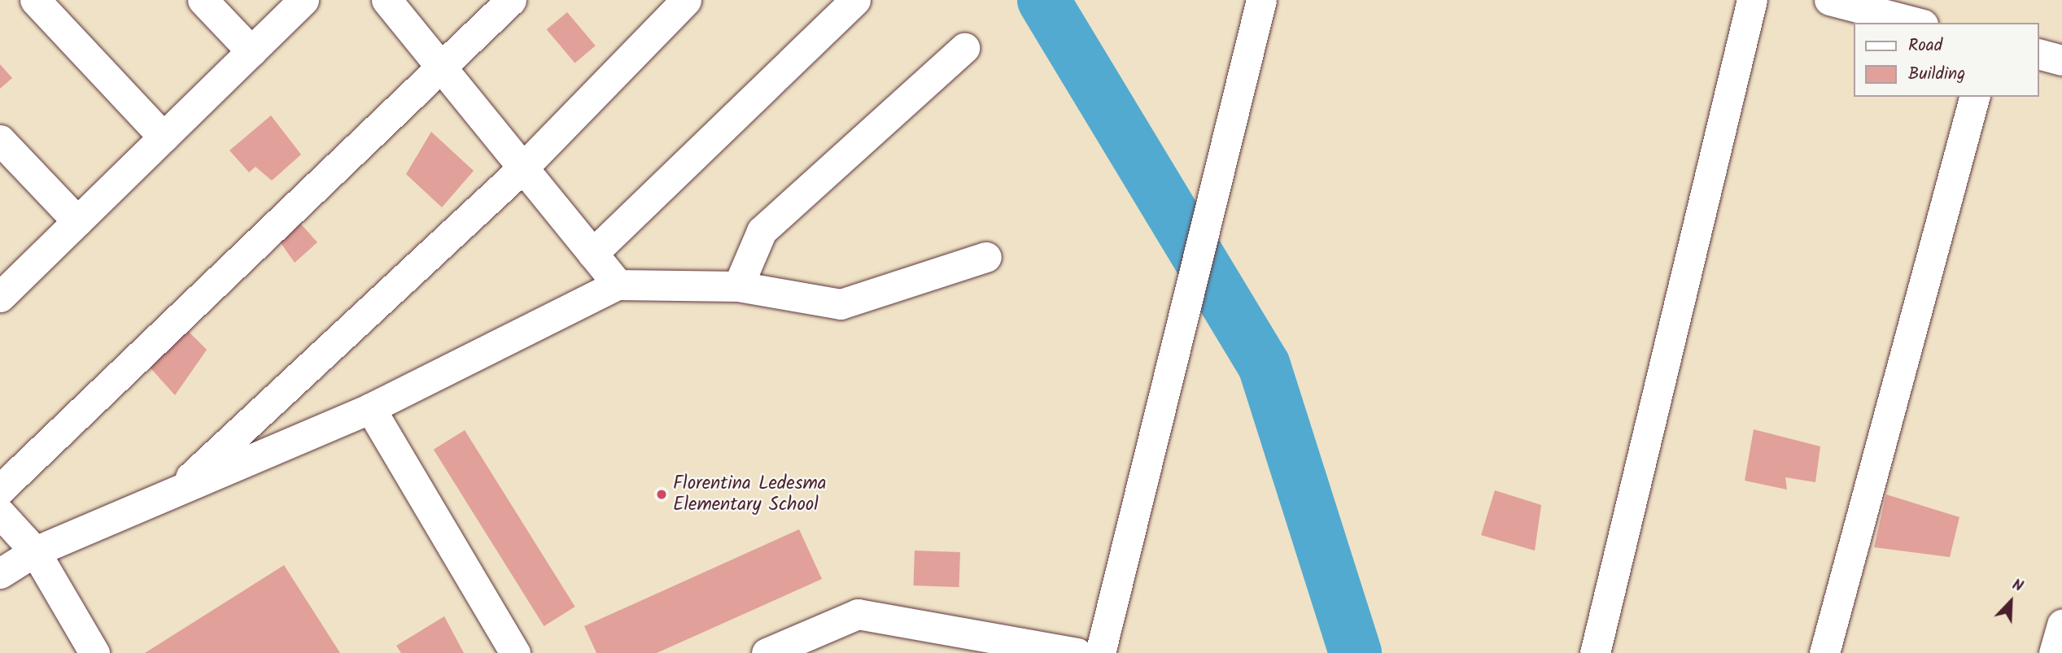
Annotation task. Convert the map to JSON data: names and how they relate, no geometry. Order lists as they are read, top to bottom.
{
  "places": ["Florentina Ledesma Elementary School"],
  "legend": ["Road", "Building"],
  "north": "top right"
}
